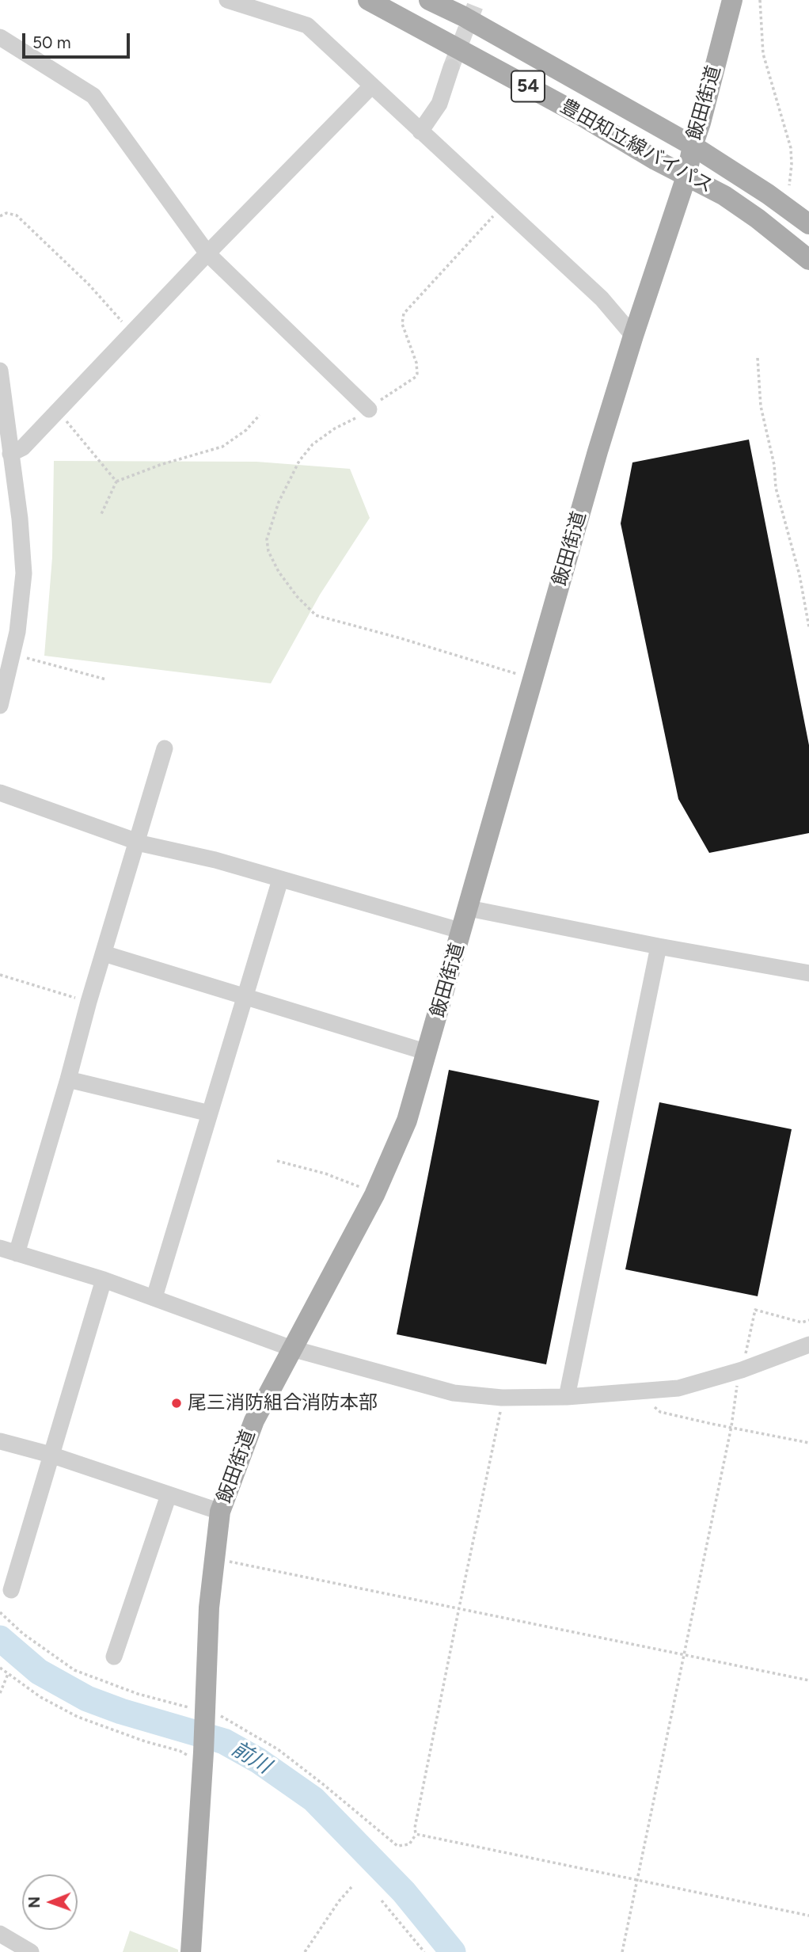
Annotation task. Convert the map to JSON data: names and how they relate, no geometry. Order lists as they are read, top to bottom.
{
  "streets": {
    "main road": ["54", "飯田街道", "豊田知立線バイパス"]
  },
  "crossings": [
    ["飯田街道", "豊田知立線バイパス"]
  ],
  "water": ["前川"],
  "places": ["尾三消防組合消防本部"],
  "scale_bar": "50 m",
  "north": "left"
}
